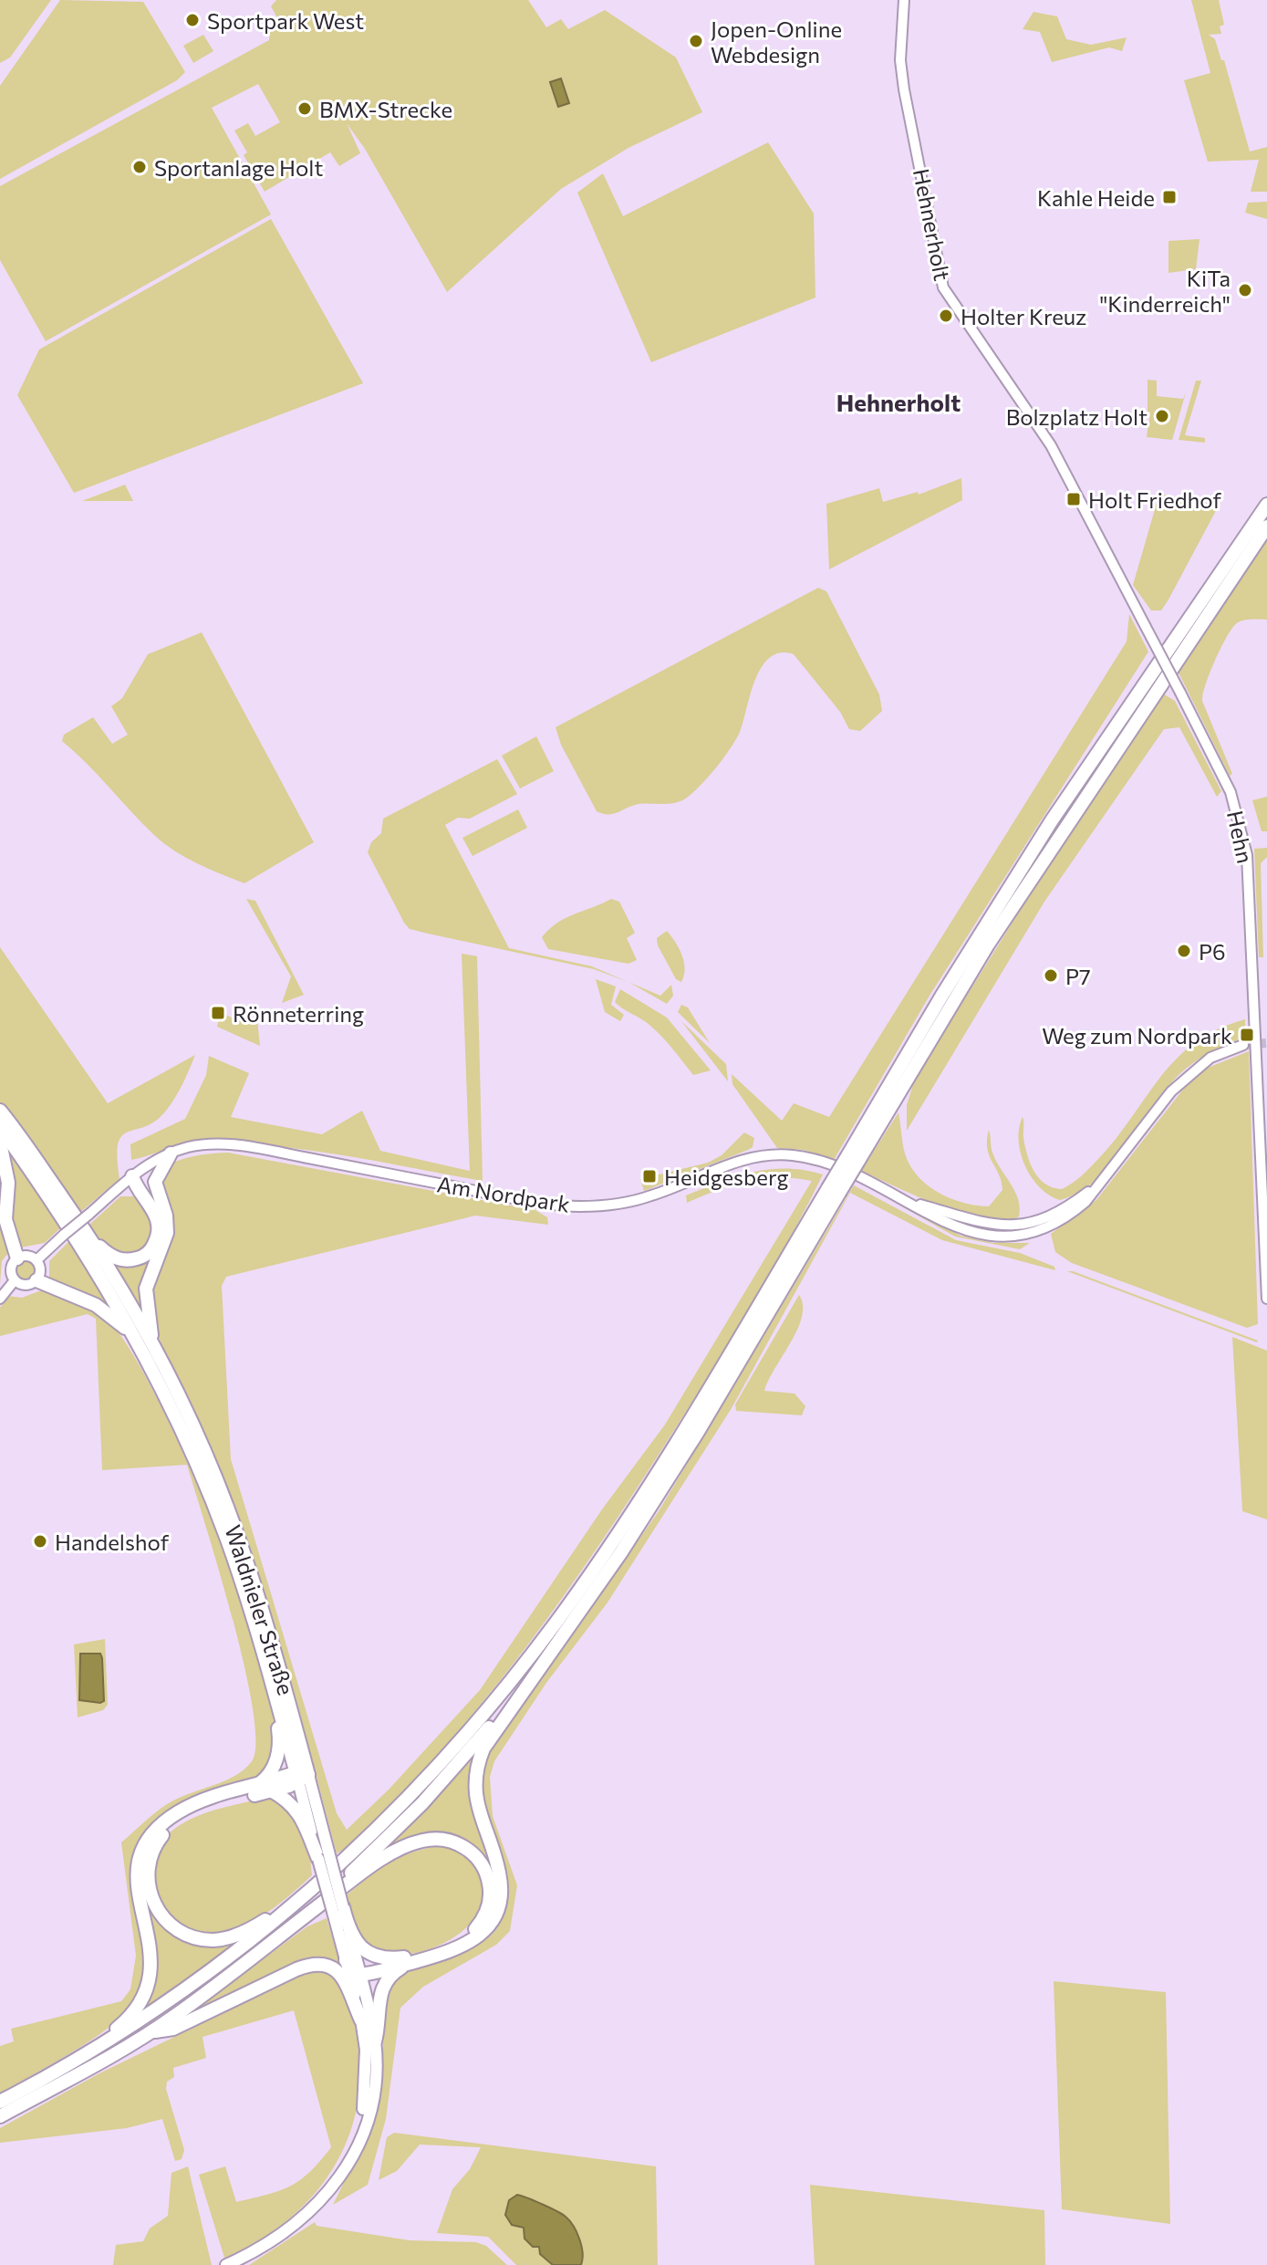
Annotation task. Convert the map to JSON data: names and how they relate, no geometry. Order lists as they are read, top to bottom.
{
  "streets": {
    "highway": ["Waldnieler Straße"],
    "street": ["Hehnerholt", "Hehn", "Am Nordpark"]
  },
  "crossings": [
    ["Hehnerholt", "Hehn"]
  ],
  "districts": ["Hehnerholt"],
  "places": {
    "other": [
      "Sportpark West",
      "Jopen-Online Webdesign",
      "BMX-Strecke",
      "Sportanlage Holt",
      "KiTa \"Kinderreich\"",
      "Holter Kreuz",
      "Bolzplatz Holt",
      "P6",
      "P7",
      "Handelshof"
    ],
    "transit": [
      "Kahle Heide",
      "Holt Friedhof",
      "Rönneterring",
      "Weg zum Nordpark",
      "Heidgesberg"
    ]
  }
}
